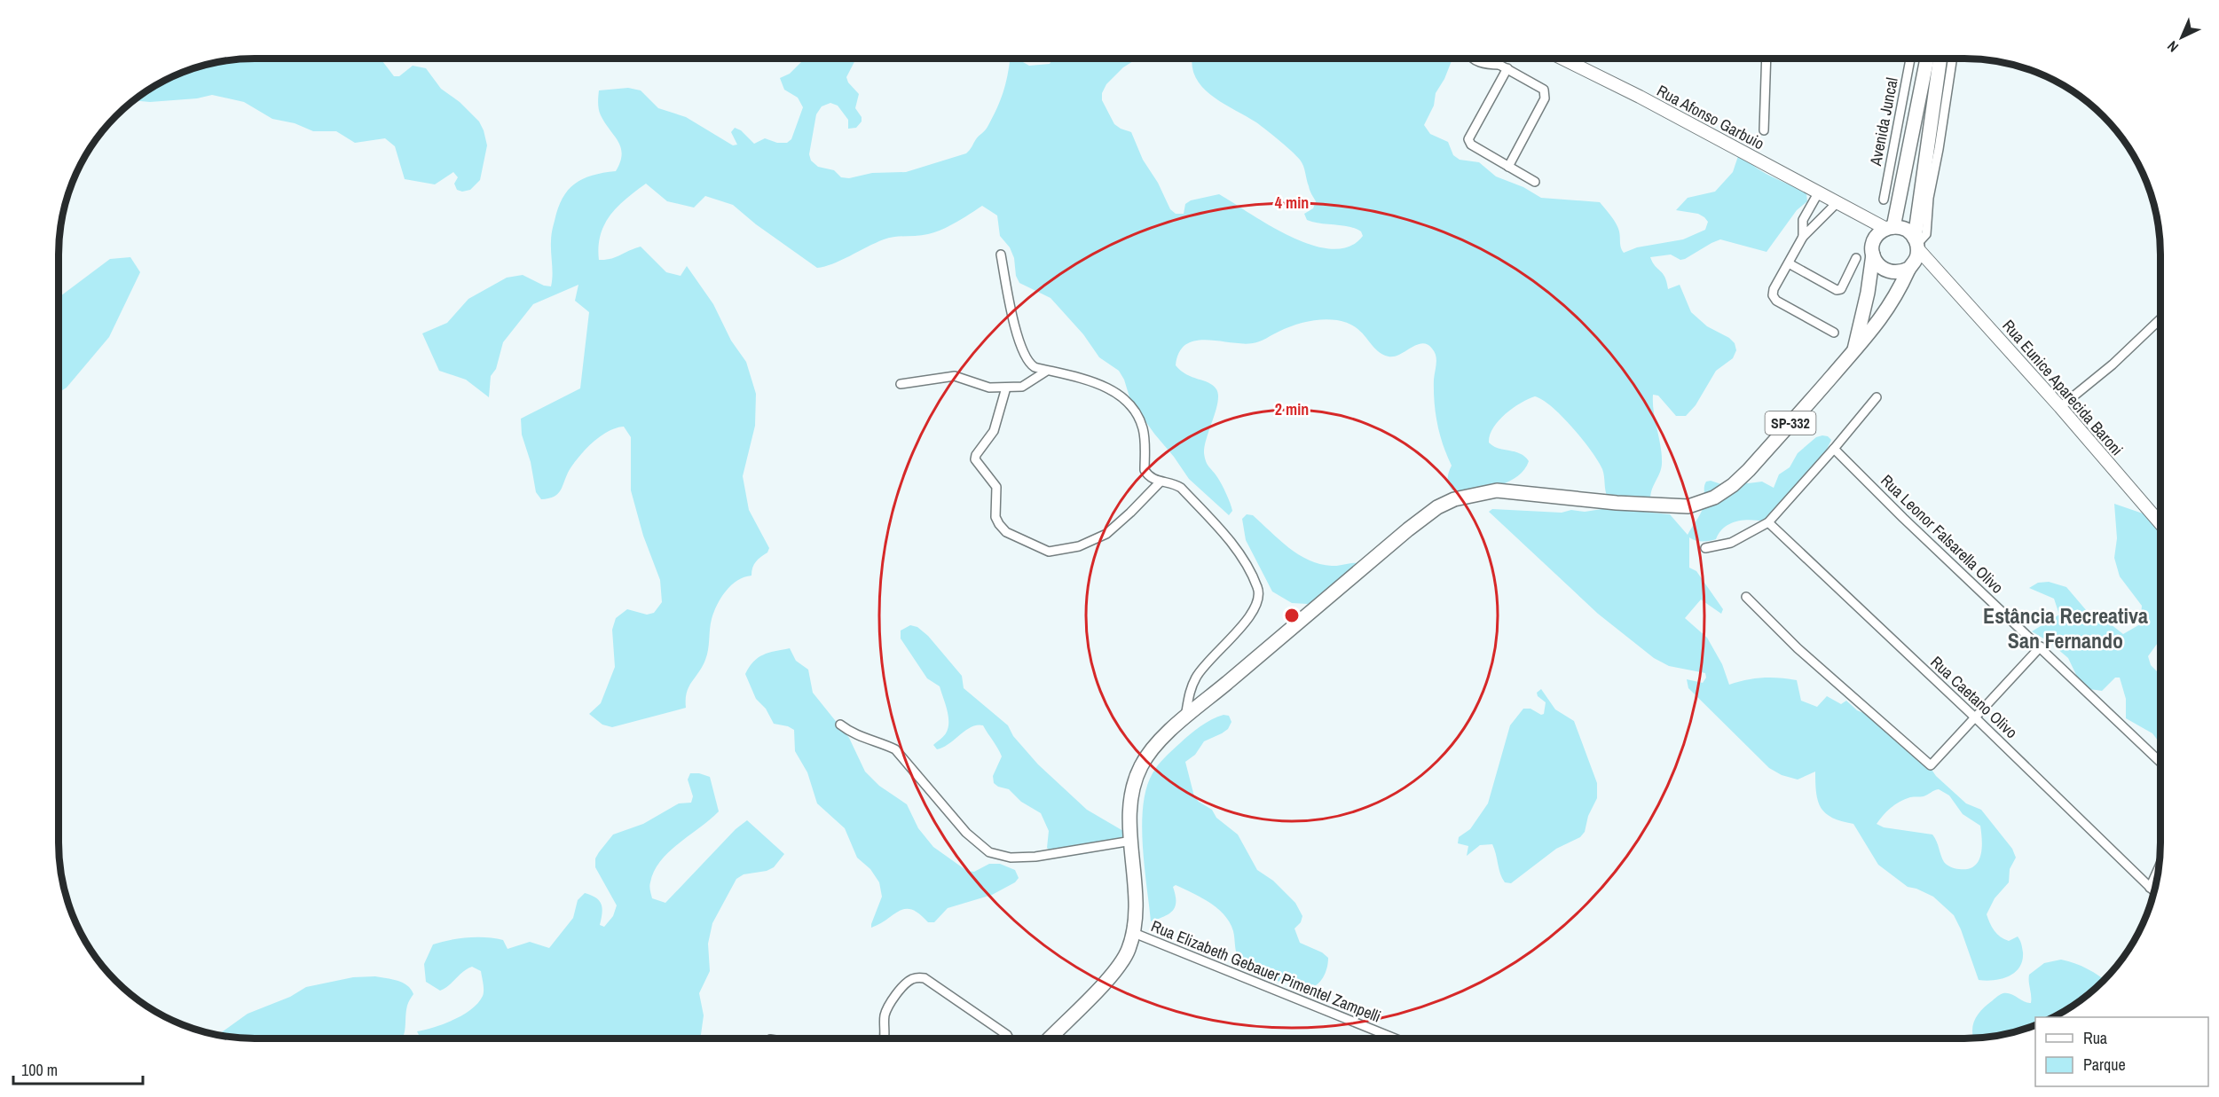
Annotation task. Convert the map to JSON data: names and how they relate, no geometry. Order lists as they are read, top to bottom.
{
  "streets": {
    "main road": ["SP-332"],
    "street": [
      "Rua Afonso Garbuio",
      "Avenida Juncal",
      "Rua Eunice Aparecida Baroni",
      "Rua Leonor Falsarella Olivo",
      "Rua Caetano Olivo",
      "Rua Elizabeth Gebauer Pimentel Zampelli"
    ]
  },
  "crossings": [
    ["Rua Afonso Garbuio", "Rua Eunice Aparecida Baroni"],
    ["Rua Afonso Garbuio", "SP-332"],
    ["Rua Eunice Aparecida Baroni", "SP-332"],
    ["SP-332", "Rua Elizabeth Gebauer Pimentel Zampelli"]
  ],
  "districts": ["Estância Recreativa San Fernando"],
  "legend": ["Rua", "Parque"],
  "scale_bar": "100 m",
  "north": "bottom left",
  "rings": ["4 min", "2 min"]
}
